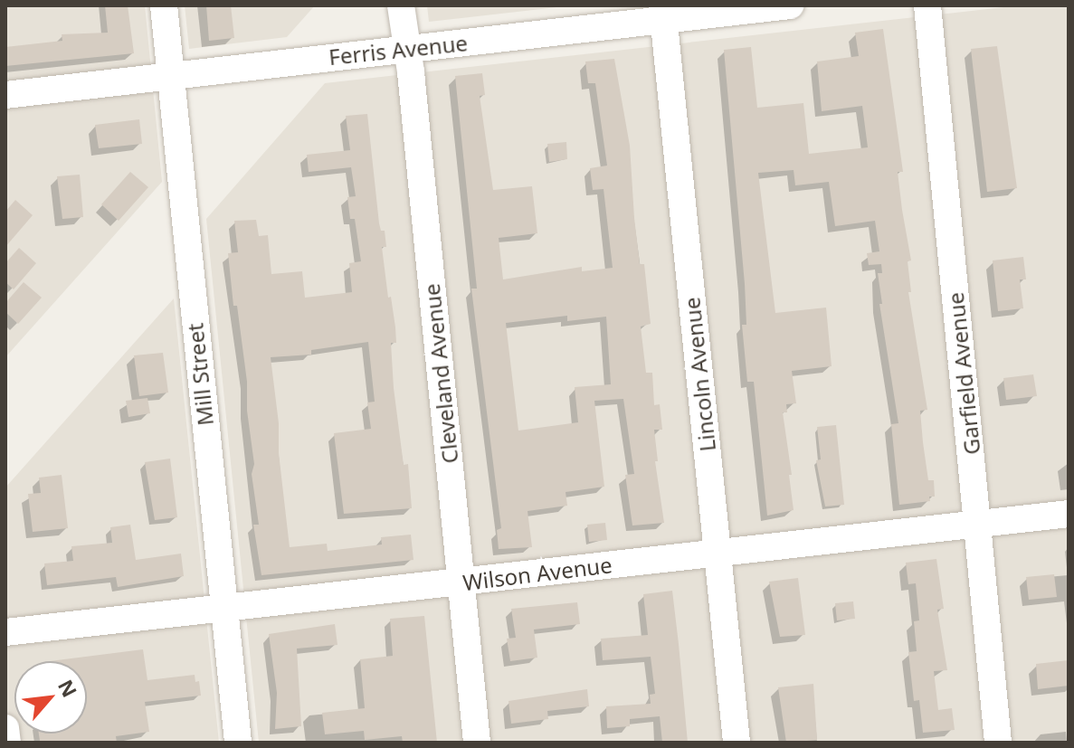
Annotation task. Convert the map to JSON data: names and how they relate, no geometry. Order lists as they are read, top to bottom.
{
  "streets": {
    "street": [
      "Ferris Avenue",
      "Cleveland Avenue",
      "Garfield Avenue",
      "Mill Street",
      "Lincoln Avenue",
      "Wilson Avenue"
    ]
  },
  "crossings": [
    ["Ferris Avenue", "Cleveland Avenue"],
    ["Ferris Avenue", "Mill Street"],
    ["Ferris Avenue", "Lincoln Avenue"],
    ["Cleveland Avenue", "Wilson Avenue"],
    ["Garfield Avenue", "Wilson Avenue"],
    ["Mill Street", "Wilson Avenue"],
    ["Lincoln Avenue", "Wilson Avenue"]
  ],
  "north": "top right"
}
